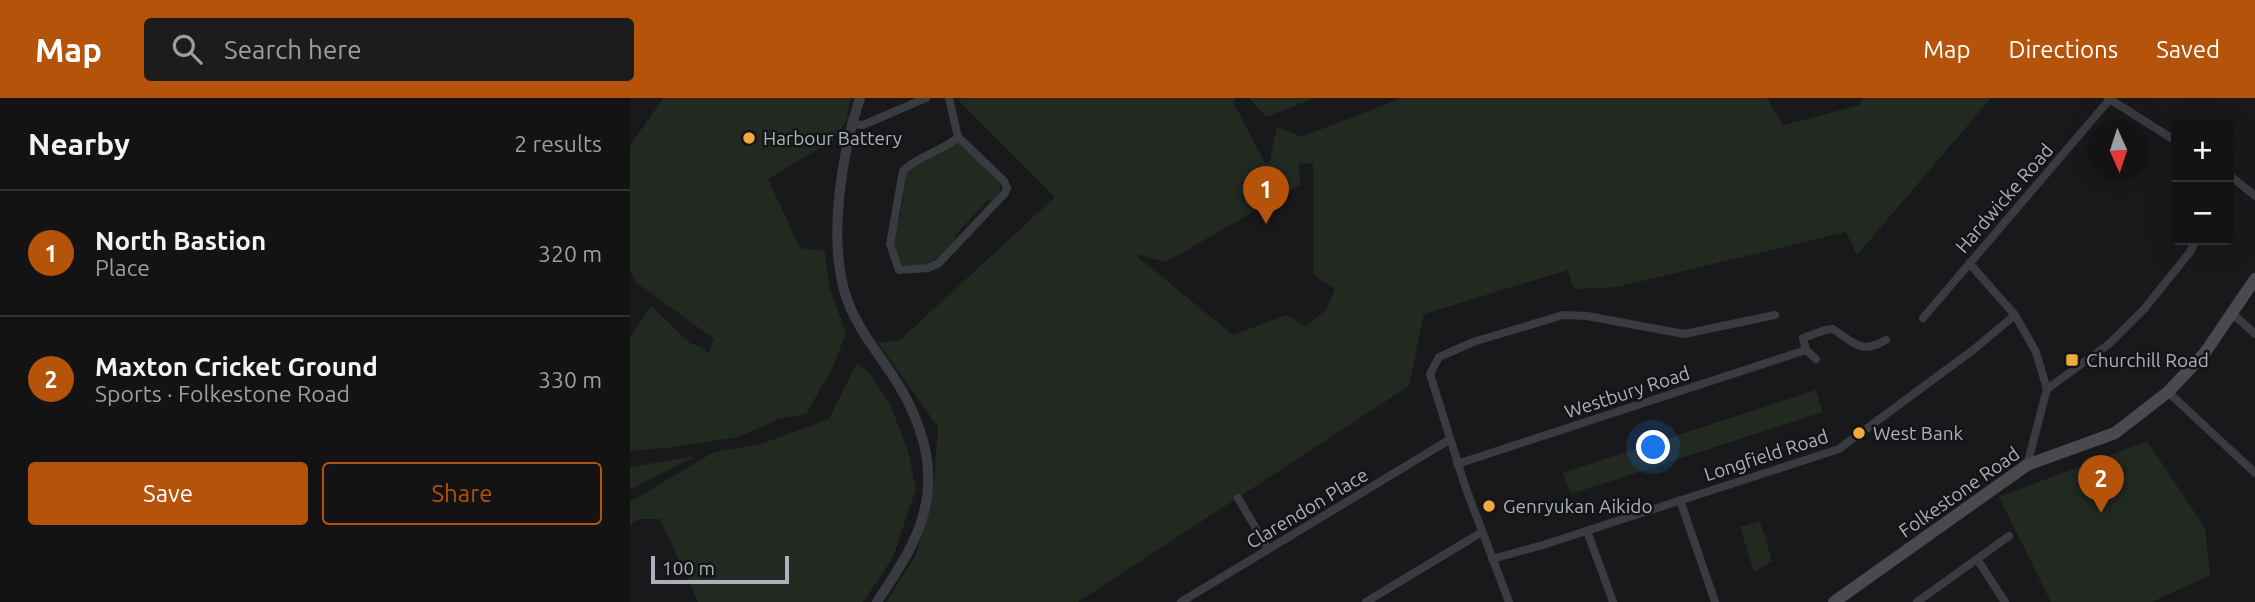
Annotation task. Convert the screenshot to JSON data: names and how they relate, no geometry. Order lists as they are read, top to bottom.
{
  "streets": {
    "main road": ["Folkestone Road"],
    "street": [
      "Hardwicke Road",
      "Westbury Road",
      "Longfield Road",
      "Clarendon Place"
    ]
  },
  "places": {
    "other": ["Harbour Battery", "West Bank", "Genryukan Aikido"],
    "transit": ["Churchill Road"]
  },
  "scale_bar": "100 m",
  "north": "bottom",
  "page": {
    "header": "Map",
    "search": "Search here",
    "nav": ["Map", "Directions", "Saved"],
    "heading": ["Nearby", "2 results"],
    "map_buttons": ["+", "−"],
    "pins": ["1", "2"],
    "list": [
      {
        "mark": "1",
        "name": "North Bastion",
        "note": "Place",
        "value": "320 m"
      },
      {
        "mark": "2",
        "name": "Maxton Cricket Ground",
        "note": "Sports · Folkestone Road",
        "value": "330 m"
      }
    ],
    "buttons": ["Save", "Share"],
    "scale": "100 m"
  }
}
